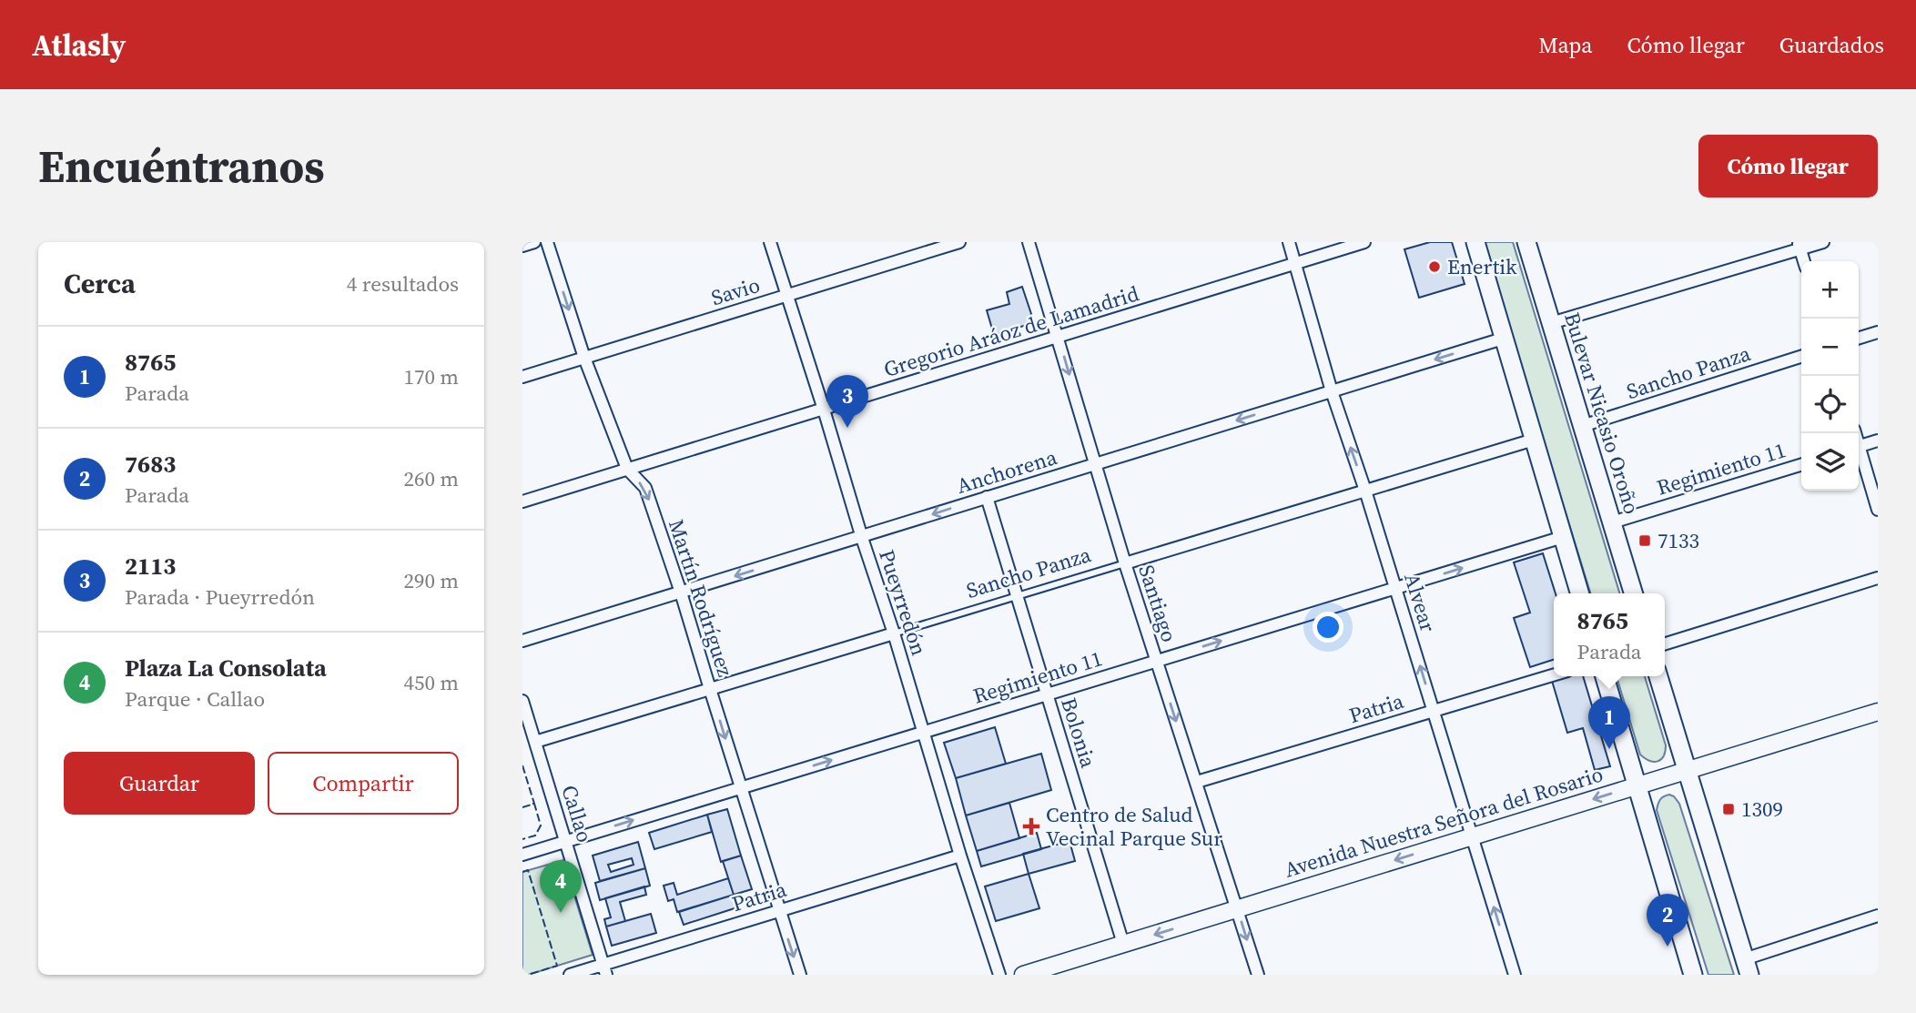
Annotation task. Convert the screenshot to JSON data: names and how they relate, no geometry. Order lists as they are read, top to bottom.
{
  "streets": {
    "main road": ["Bulevar Nicasio Oroño"],
    "street": [
      "Savio",
      "Gregorio Aráoz de Lamadrid",
      "Sancho Panza",
      "Regimiento 11",
      "Anchorena",
      "Martín Rodríguez",
      "Pueyrredón",
      "Alvear",
      "Santiago",
      "Patria",
      "Bolonia",
      "Callao",
      "Avenida Nuestra Señora del Rosario"
    ]
  },
  "crossings": [
    ["Savio", "Martín Rodríguez"],
    ["Savio", "Pueyrredón"],
    ["Gregorio Aráoz de Lamadrid", "Martín Rodríguez"],
    ["Gregorio Aráoz de Lamadrid", "Pueyrredón"],
    ["Gregorio Aráoz de Lamadrid", "Alvear"],
    ["Gregorio Aráoz de Lamadrid", "Santiago"],
    ["Sancho Panza", "Bulevar Nicasio Oroño"],
    ["Sancho Panza", "Martín Rodríguez"],
    ["Sancho Panza", "Pueyrredón"],
    ["Sancho Panza", "Alvear"],
    ["Sancho Panza", "Santiago"],
    ["Sancho Panza", "Bolonia"],
    ["Sancho Panza", "Callao"],
    ["Bulevar Nicasio Oroño", "Regimiento 11"],
    ["Regimiento 11", "Martín Rodríguez"],
    ["Regimiento 11", "Pueyrredón"],
    ["Regimiento 11", "Alvear"],
    ["Regimiento 11", "Santiago"],
    ["Regimiento 11", "Bolonia"],
    ["Regimiento 11", "Callao"],
    ["Anchorena", "Martín Rodríguez"],
    ["Anchorena", "Pueyrredón"],
    ["Anchorena", "Alvear"],
    ["Anchorena", "Santiago"],
    ["Anchorena", "Bolonia"],
    ["Martín Rodríguez", "Patria"],
    ["Pueyrredón", "Patria"],
    ["Alvear", "Patria"],
    ["Alvear", "Avenida Nuestra Señora del Rosario"],
    ["Santiago", "Patria"],
    ["Santiago", "Avenida Nuestra Señora del Rosario"],
    ["Patria", "Callao"],
    ["Bolonia", "Avenida Nuestra Señora del Rosario"]
  ],
  "one_way": [
    "Regimiento 11",
    "Anchorena",
    "Martín Rodríguez",
    "Alvear",
    "Santiago",
    "Avenida Nuestra Señora del Rosario"
  ],
  "places": {
    "other": ["Enertik"],
    "transit": ["7133", "1309"],
    "health": ["Centro de Salud Vecinal Parque Sur"]
  },
  "page": {
    "header": "Atlasly",
    "nav": ["Mapa", "Cómo llegar", "Guardados"],
    "buttons": [
      "Cómo llegar",
      ["Guardar", "Compartir"]
    ],
    "title": "Encuéntranos",
    "heading": ["Cerca", "4 resultados"],
    "map_buttons": ["+", "−"],
    "list": [
      {
        "mark": "1",
        "name": "8765",
        "note": "Parada",
        "value": "170 m"
      },
      {
        "mark": "2",
        "name": "7683",
        "note": "Parada",
        "value": "260 m"
      },
      {
        "mark": "3",
        "name": "2113",
        "note": "Parada · Pueyrredón",
        "value": "290 m"
      },
      {
        "mark": "4",
        "name": "Plaza La Consolata",
        "note": "Parque · Callao",
        "value": "450 m"
      }
    ],
    "pins": [
      "3",
      "1",
      "4",
      "2"
    ],
    "popup": ["8765", "Parada"]
  }
}
